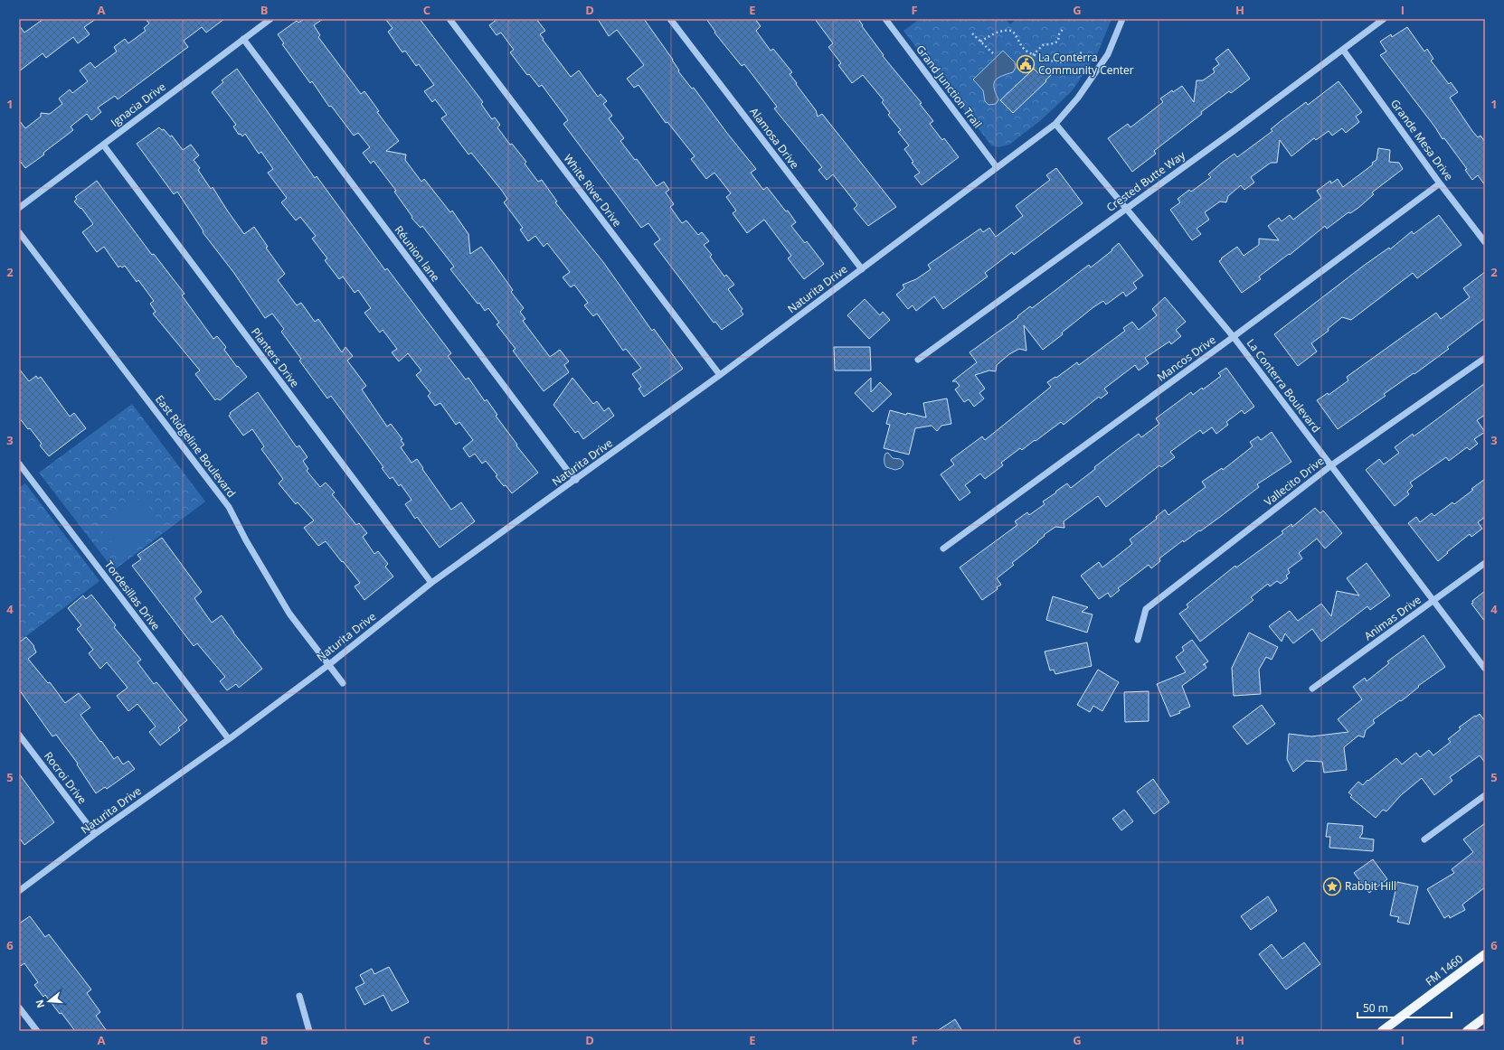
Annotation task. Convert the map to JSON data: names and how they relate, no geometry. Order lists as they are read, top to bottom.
{
  "streets": {
    "main road": ["FM 1460"],
    "street": [
      "Grand Junction Trail",
      "Ignacia Drive",
      "Alamosa Drive",
      "Grande Mesa Drive",
      "Crested Butte Way",
      "White River Drive",
      "Réunion lane",
      "Naturita Drive",
      "Planters Drive",
      "Mancos Drive",
      "La Conterra Boulevard",
      "East Ridgeline Boulevard",
      "Vallecito Drive",
      "Tordesillas Drive",
      "Animas Drive",
      "Rocroi Drive"
    ]
  },
  "crossings": [
    ["Grand Junction Trail", "Naturita Drive"],
    ["Ignacia Drive", "Réunion lane"],
    ["Ignacia Drive", "Planters Drive"],
    ["Alamosa Drive", "Naturita Drive"],
    ["Grande Mesa Drive", "Crested Butte Way"],
    ["Grande Mesa Drive", "Mancos Drive"],
    ["Crested Butte Way", "La Conterra Boulevard"],
    ["White River Drive", "Naturita Drive"],
    ["Réunion lane", "Naturita Drive"],
    ["Naturita Drive", "Planters Drive"],
    ["Naturita Drive", "La Conterra Boulevard"],
    ["Naturita Drive", "East Ridgeline Boulevard"],
    ["Naturita Drive", "Tordesillas Drive"],
    ["Naturita Drive", "Rocroi Drive"],
    ["Mancos Drive", "La Conterra Boulevard"],
    ["La Conterra Boulevard", "Vallecito Drive"],
    ["La Conterra Boulevard", "Animas Drive"]
  ],
  "places": {
    "public building": ["La Conterra Community Center"],
    "place": ["Rabbit Hill"]
  },
  "scale_bar": "50 m",
  "north": "left",
  "grid": {
    "columns": [
      "A",
      "B",
      "C",
      "D",
      "E",
      "F",
      "G",
      "H",
      "I"
    ],
    "rows": [
      "1",
      "2",
      "3",
      "4",
      "5",
      "6"
    ]
  }
}
